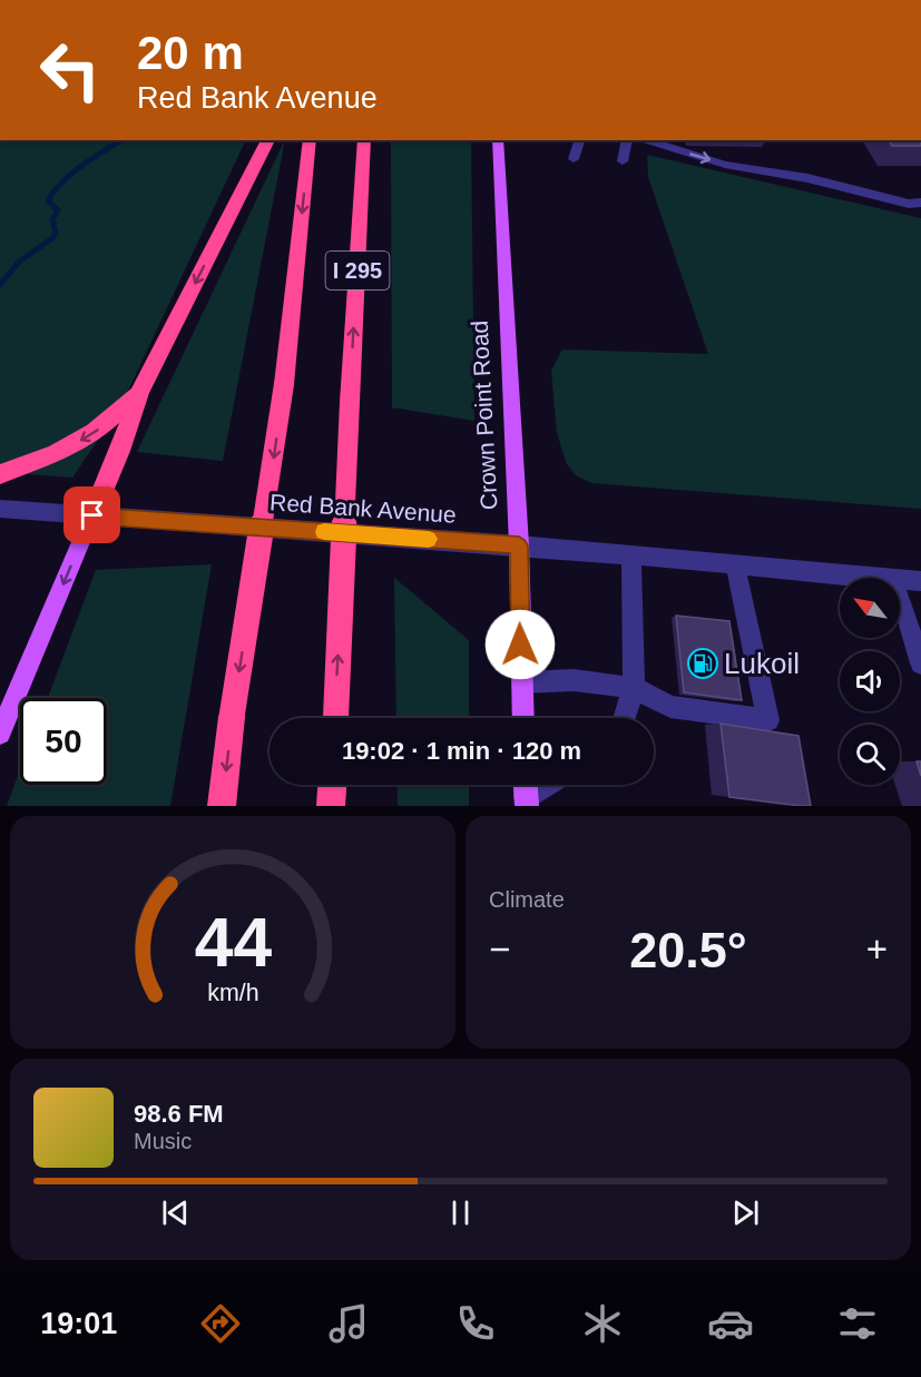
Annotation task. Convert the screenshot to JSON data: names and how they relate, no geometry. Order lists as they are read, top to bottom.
{
  "streets": {
    "highway": ["I 295"],
    "main road": ["Crown Point Road"],
    "street": ["Red Bank Avenue"]
  },
  "crossings": [
    ["Crown Point Road", "Red Bank Avenue"]
  ],
  "places": {
    "fuel station": ["Lukoil"]
  },
  "north": "top left",
  "page": {
    "turn": ["20 m", "Red Bank Avenue"],
    "limit": "50",
    "trip": "19:02 · 1 min · 120 m",
    "tile": "Climate",
    "heat": ["−", "20.5°", "+"],
    "song": ["98.6 FM", "Music"],
    "tabs": "19:01",
    "gauge": ["44", "km/h"]
  }
}
